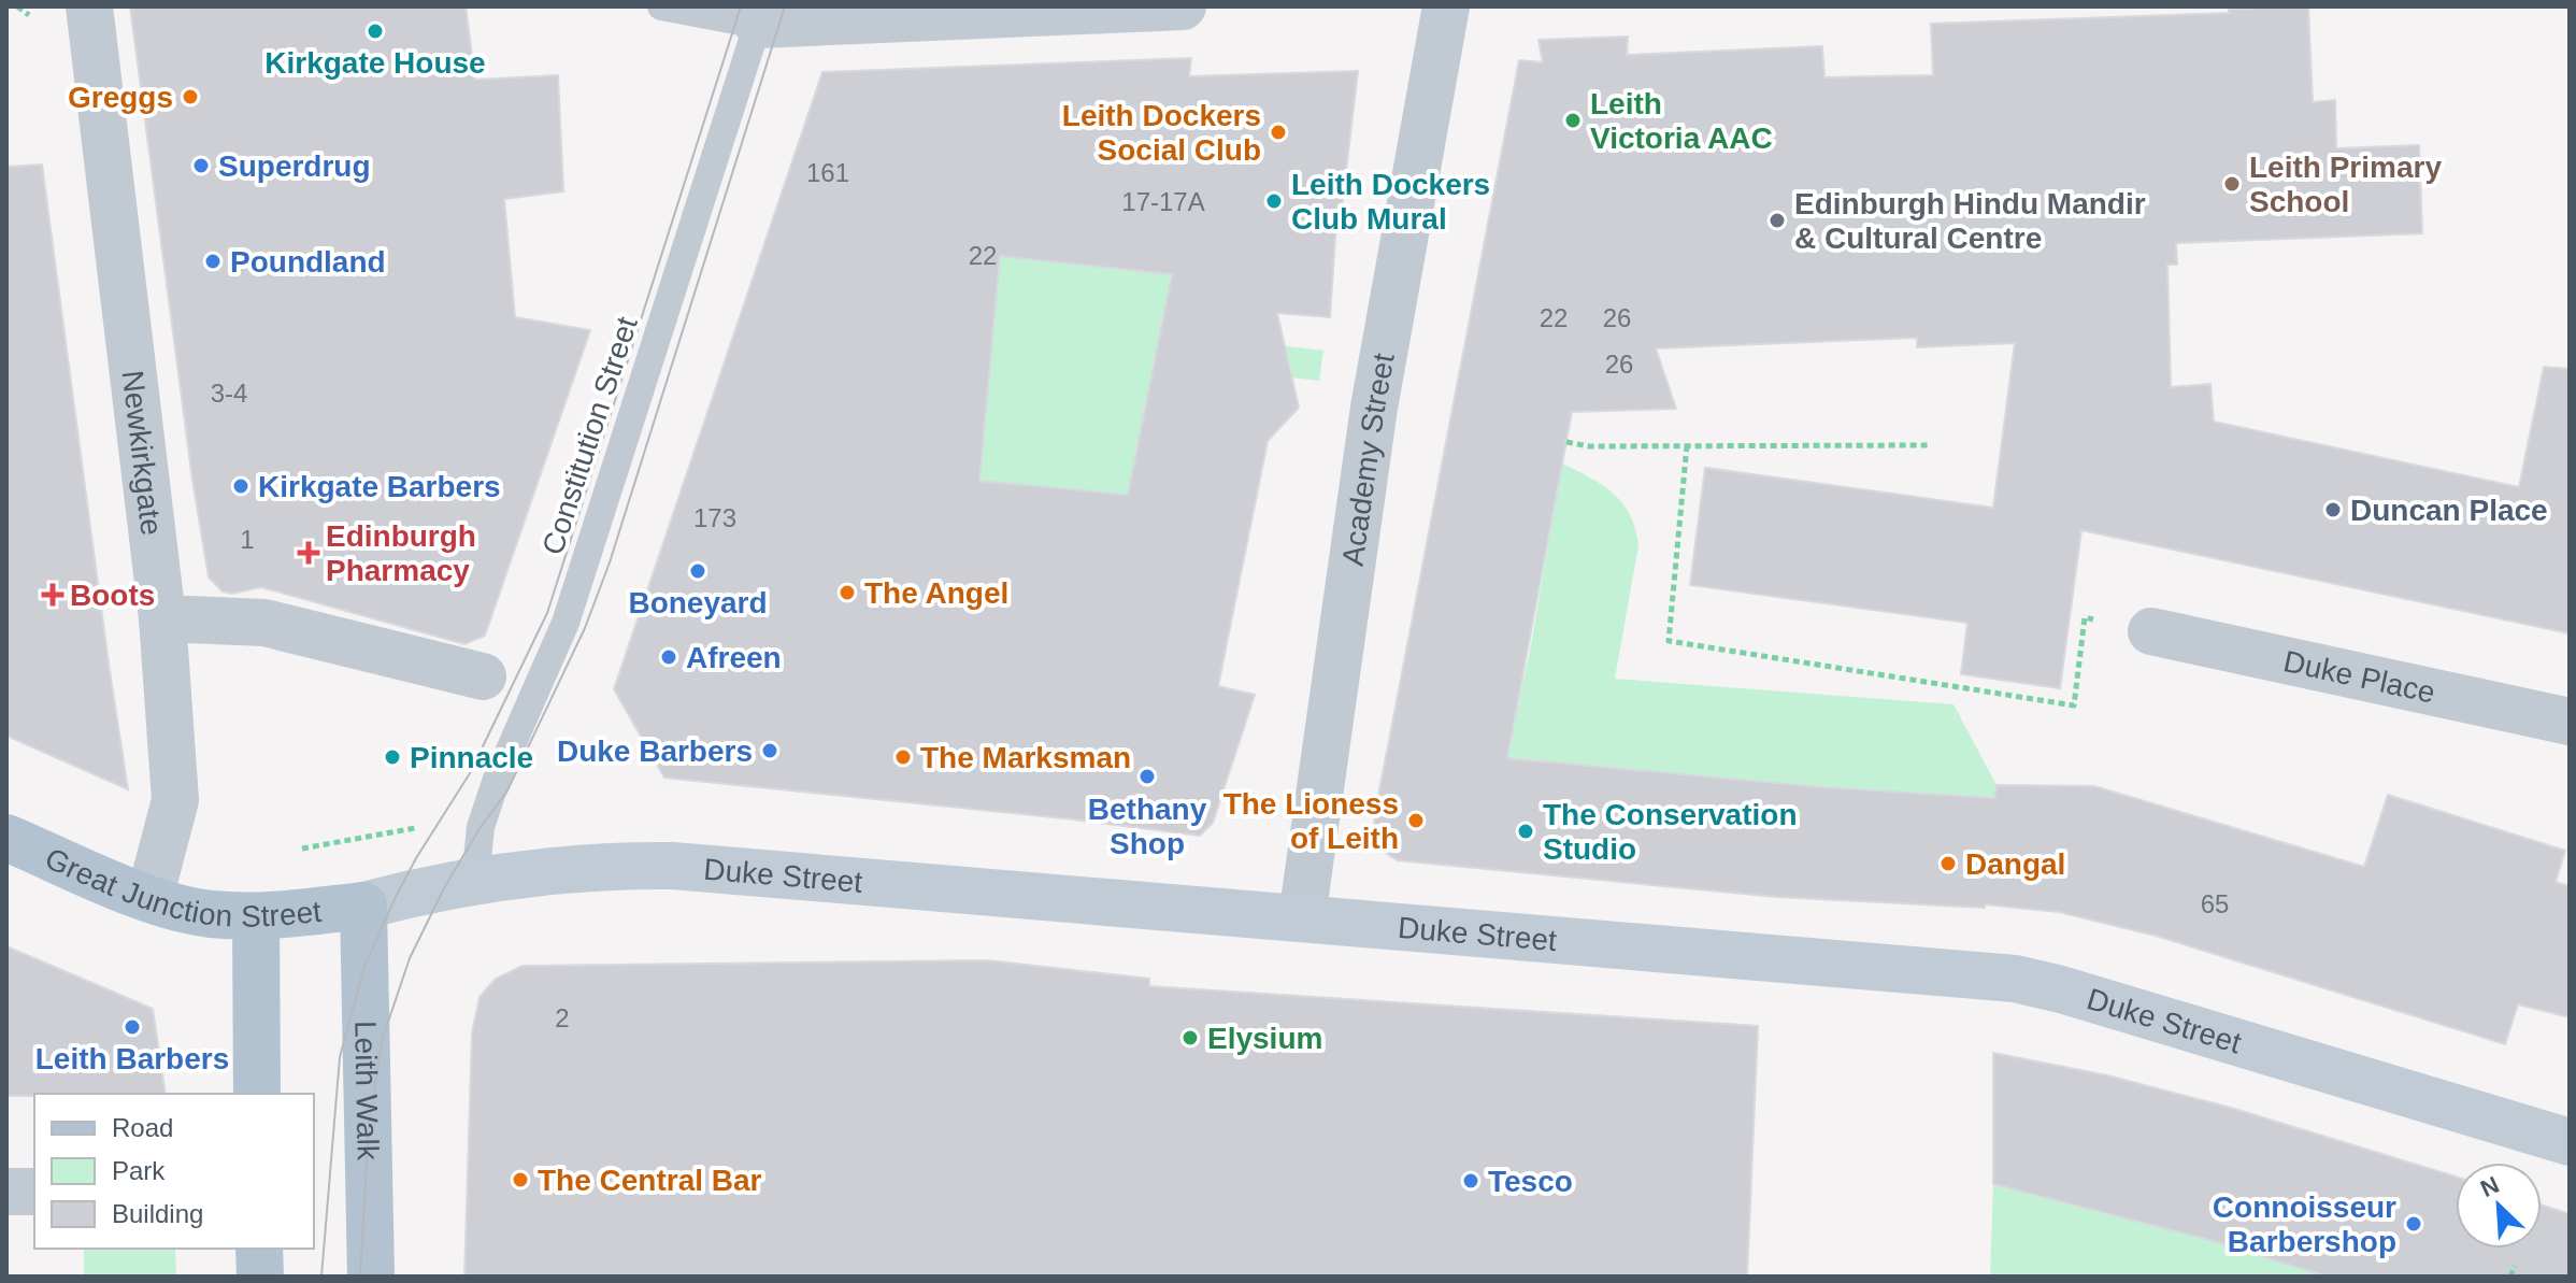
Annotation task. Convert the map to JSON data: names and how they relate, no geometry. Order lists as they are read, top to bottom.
{
  "streets": {
    "main road": ["Great Junction Street", "Leith Walk"],
    "street": [
      "Newkirkgate",
      "Academy Street",
      "Duke Place",
      "Duke Street"
    ],
    "lane": ["Constitution Street"]
  },
  "crossings": [
    ["Constitution Street", "Duke Street"],
    ["Newkirkgate", "Great Junction Street"],
    ["Academy Street", "Duke Street"],
    ["Duke Street", "Great Junction Street"],
    ["Duke Street", "Leith Walk"],
    ["Great Junction Street", "Leith Walk"]
  ],
  "places": {
    "other": [
      "Kirkgate House",
      "Greggs",
      "Leith Victoria AAC",
      "Leith Dockers Social Club",
      "Superdrug",
      "Leith Primary School",
      "Leith Dockers Club Mural",
      "Edinburgh Hindu Mandir & Cultural Centre",
      "Poundland",
      "Kirkgate Barbers",
      "Duncan Place",
      "Boneyard",
      "The Angel",
      "Afreen",
      "Duke Barbers",
      "Pinnacle",
      "The Marksman",
      "Bethany Shop",
      "The Lioness of Leith",
      "The Conservation Studio",
      "Dangal",
      "Leith Barbers",
      "Elysium",
      "The Central Bar",
      "Tesco",
      "Connoisseur Barbershop"
    ],
    "health": ["Edinburgh Pharmacy", "Boots"]
  },
  "house_numbers": [
    "161",
    "17-17A",
    "22",
    "22",
    "26",
    "26",
    "3-4",
    "173",
    "1",
    "65",
    "2"
  ],
  "legend": ["Road", "Park", "Building"],
  "north": "top left"
}
